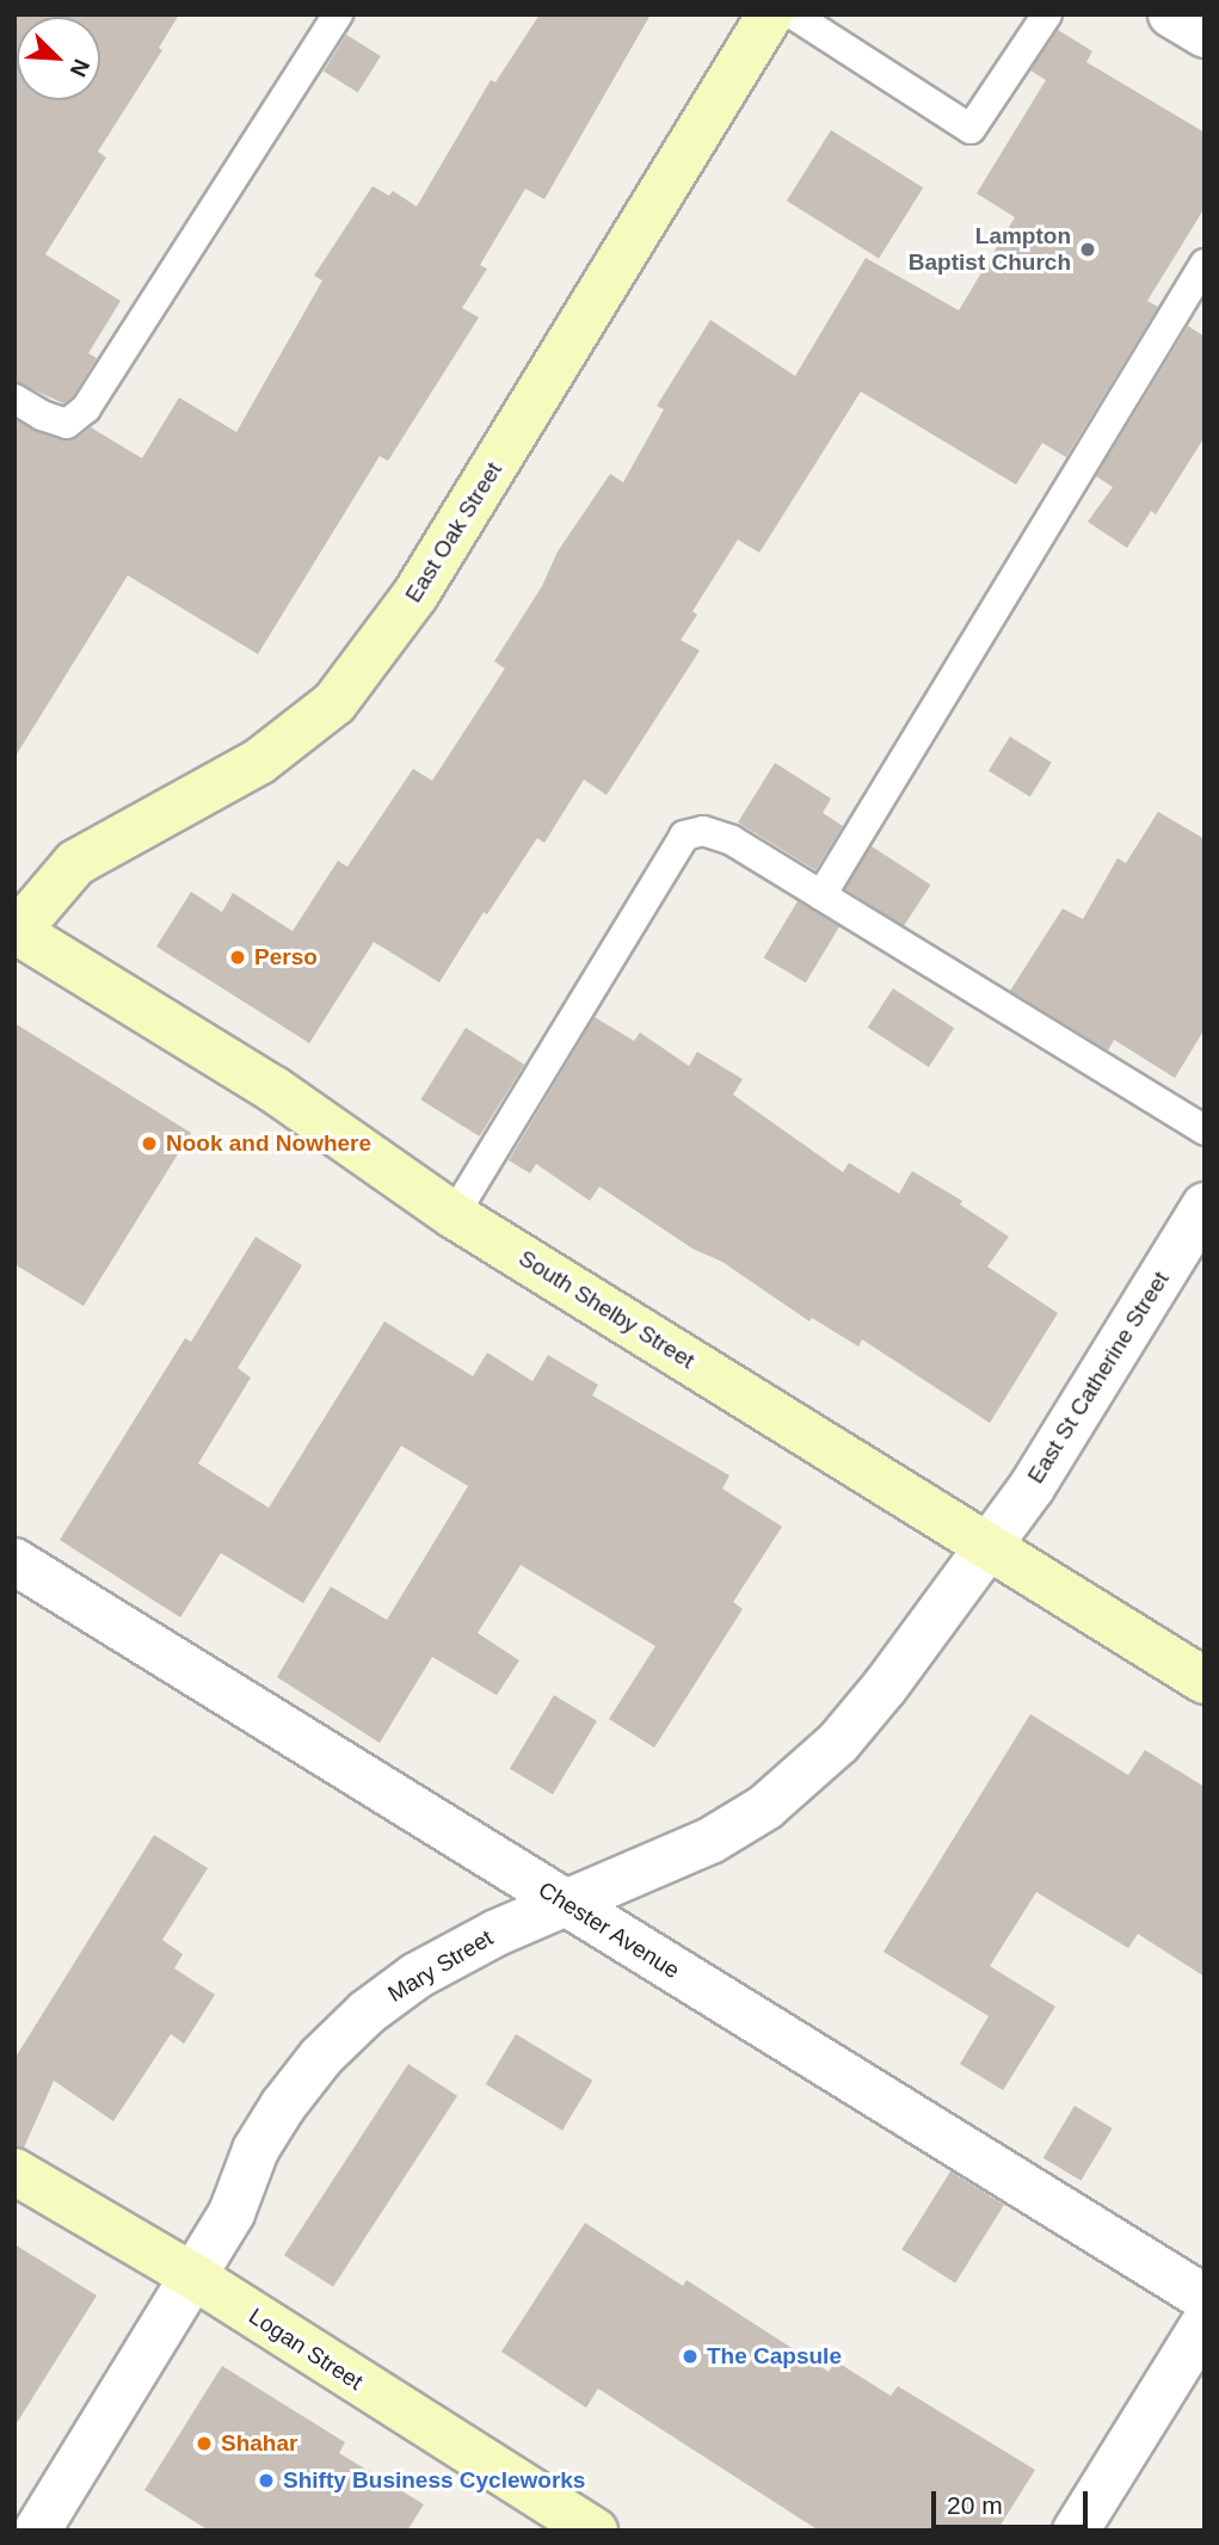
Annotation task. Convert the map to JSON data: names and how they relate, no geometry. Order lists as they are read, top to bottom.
{
  "streets": {
    "main road": ["East Oak Street", "South Shelby Street", "Logan Street"],
    "street": ["East St Catherine Street", "Chester Avenue", "Mary Street"]
  },
  "crossings": [
    ["East Oak Street", "South Shelby Street"],
    ["South Shelby Street", "East St Catherine Street"],
    ["South Shelby Street", "Mary Street"],
    ["East St Catherine Street", "Mary Street"],
    ["Chester Avenue", "Mary Street"],
    ["Mary Street", "Logan Street"]
  ],
  "places": [
    "Lampton Baptist Church",
    "Perso",
    "Nook and Nowhere",
    "The Capsule",
    "Shahar",
    "Shifty Business Cycleworks"
  ],
  "scale_bar": "20 m",
  "north": "bottom right"
}
